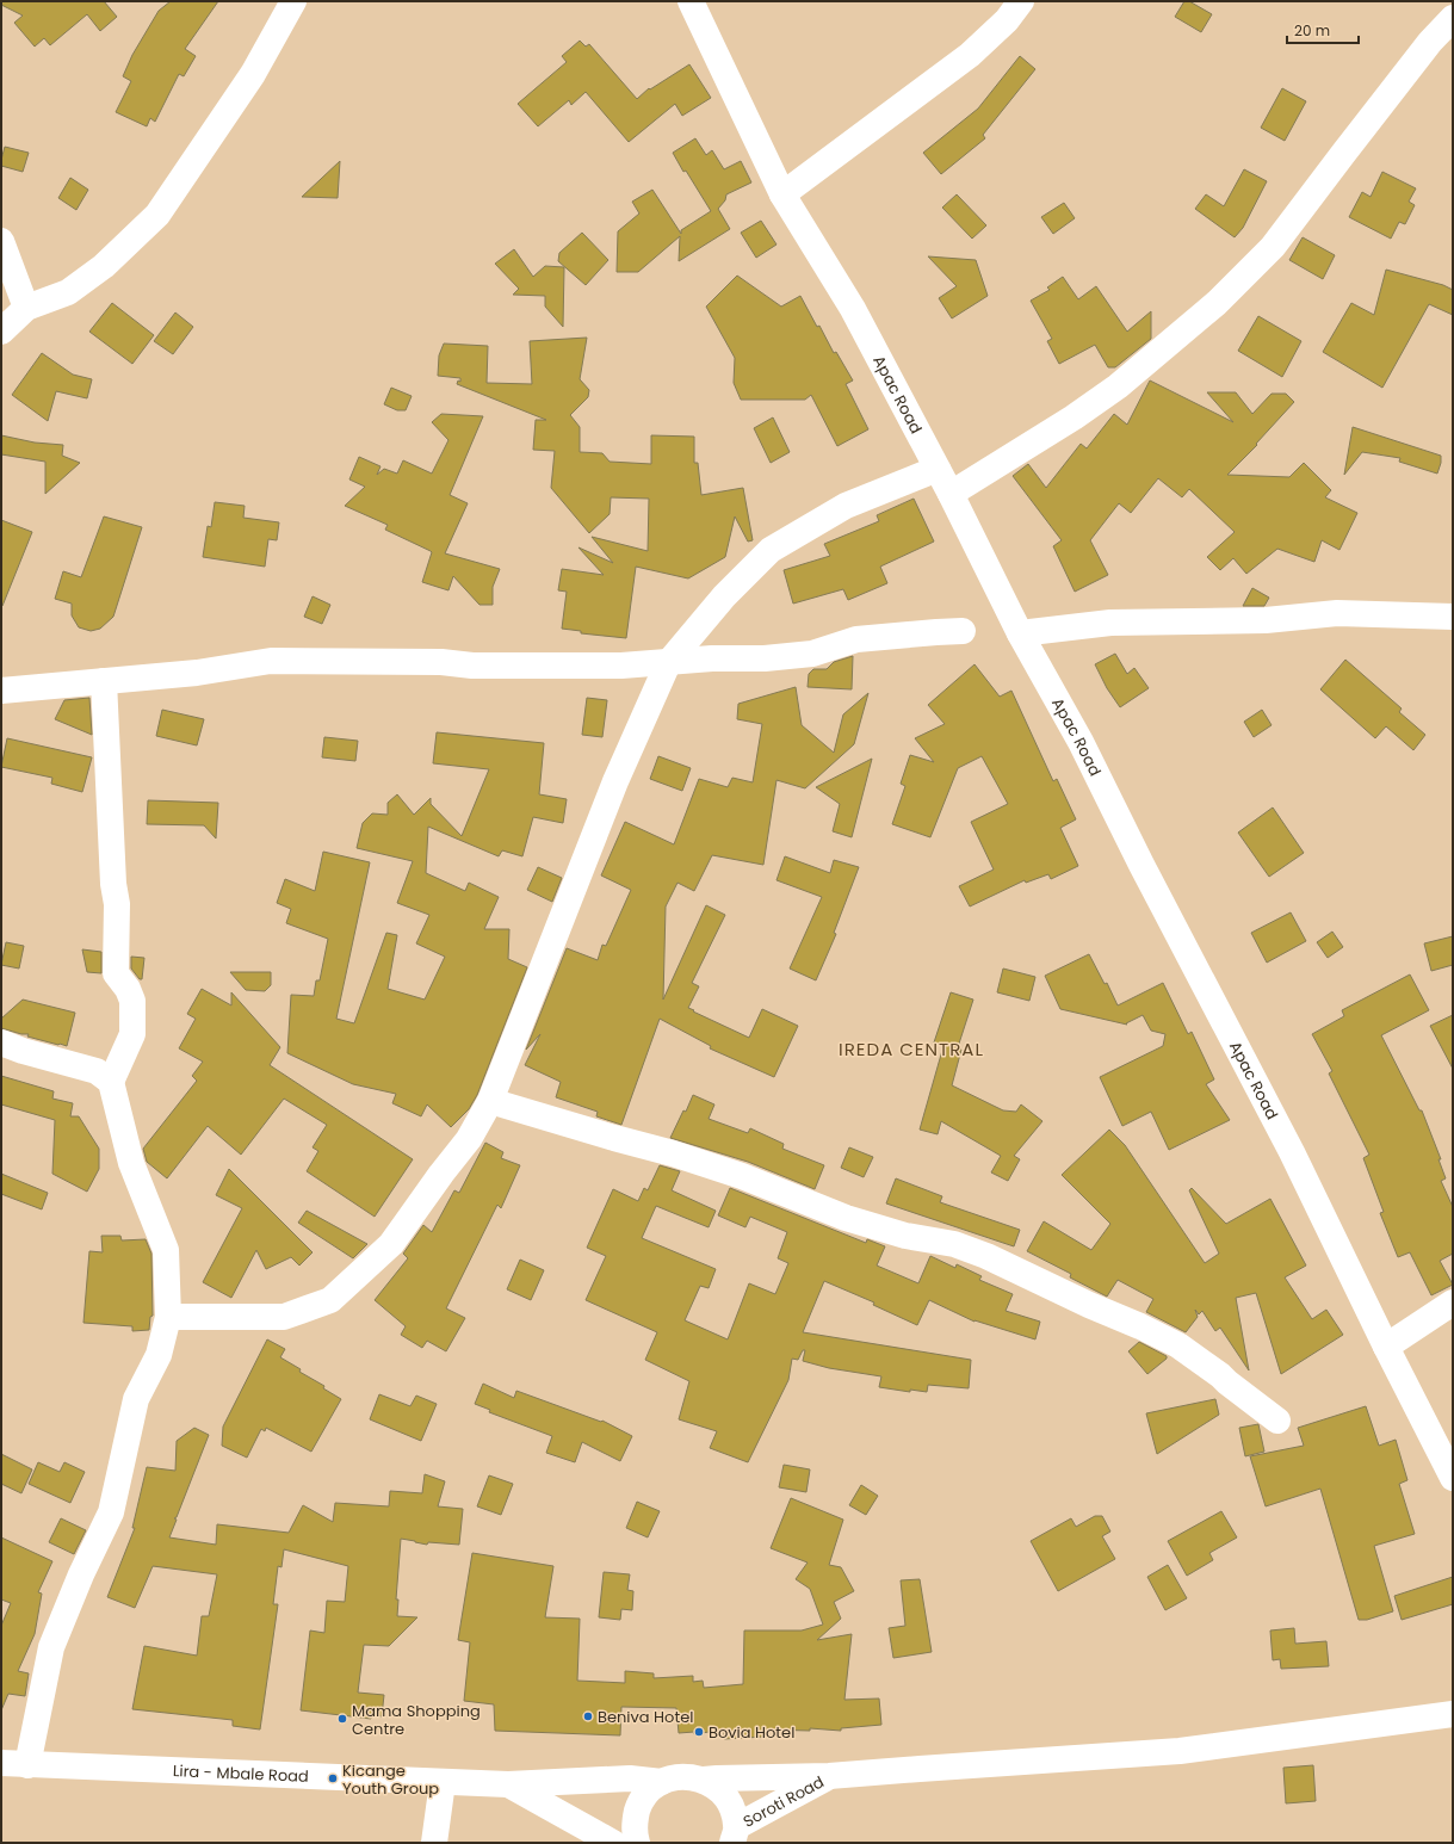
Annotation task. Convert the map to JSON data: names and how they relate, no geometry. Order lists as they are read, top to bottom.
{
  "streets": {
    "street": ["Apac Road", "Lira - Mbale Road", "Soroti Road"]
  },
  "districts": ["IREDA CENTRAL"],
  "places": [
    "Beniva Hotel",
    "Mama Shopping Centre",
    "Bovia Hotel",
    "Kicange Youth Group"
  ],
  "scale_bar": "20 m"
}
